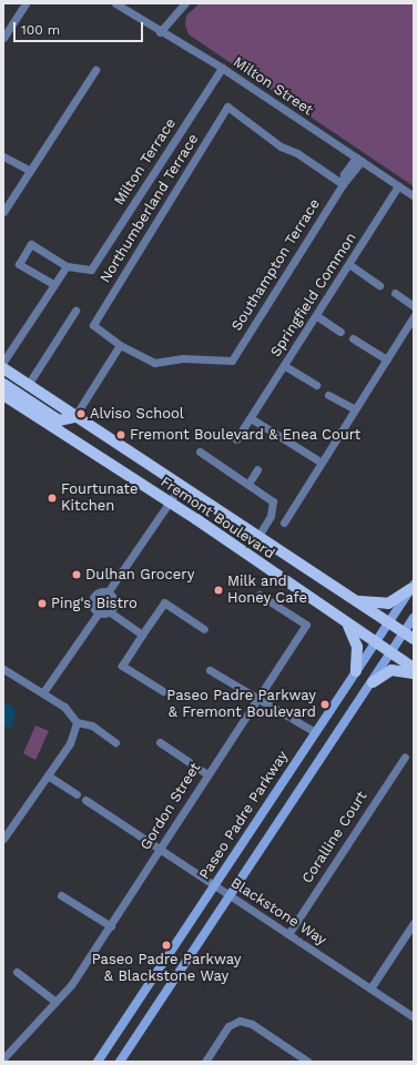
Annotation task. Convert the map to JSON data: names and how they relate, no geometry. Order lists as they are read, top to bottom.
{
  "streets": {
    "main road": ["Fremont Boulevard", "Paseo Padre Parkway"],
    "street": [
      "Milton Street",
      "Milton Terrace",
      "Northumberland Terrace",
      "Southampton Terrace",
      "Springfield Common",
      "Gordon Street",
      "Coralline Court",
      "Blackstone Way"
    ]
  },
  "crossings": [
    ["Milton Street", "Milton Terrace"],
    ["Milton Street", "Southampton Terrace"],
    ["Milton Street", "Springfield Common"],
    ["Northumberland Terrace", "Southampton Terrace"],
    ["Fremont Boulevard", "Paseo Padre Parkway"],
    ["Gordon Street", "Blackstone Way"],
    ["Paseo Padre Parkway", "Blackstone Way"],
    ["Coralline Court", "Blackstone Way"]
  ],
  "places": [
    "Alviso School",
    "Fremont Boulevard & Enea Court",
    "Fourtunate Kitchen",
    "Dulhan Grocery",
    "Milk and Honey Cafe",
    "Ping's Bistro",
    "Paseo Padre Parkway & Fremont Boulevard",
    "Paseo Padre Parkway & Blackstone Way"
  ],
  "scale_bar": "100 m"
}
